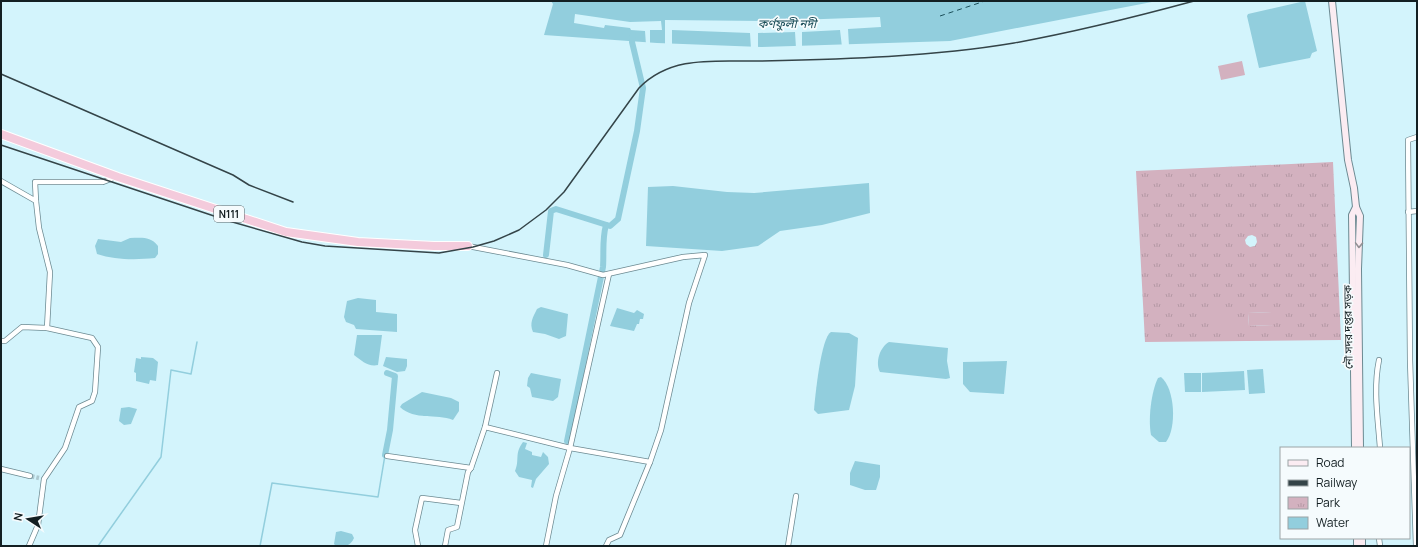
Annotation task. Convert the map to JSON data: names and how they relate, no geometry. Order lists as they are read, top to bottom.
{
  "streets": {
    "highway": ["N111"],
    "main road": ["নৌ সদর দপ্তর সড়ক"]
  },
  "water": ["কর্ণফুলী নদী"],
  "legend": [
    "Road",
    "Railway",
    "Park",
    "Water"
  ],
  "north": "left"
}
